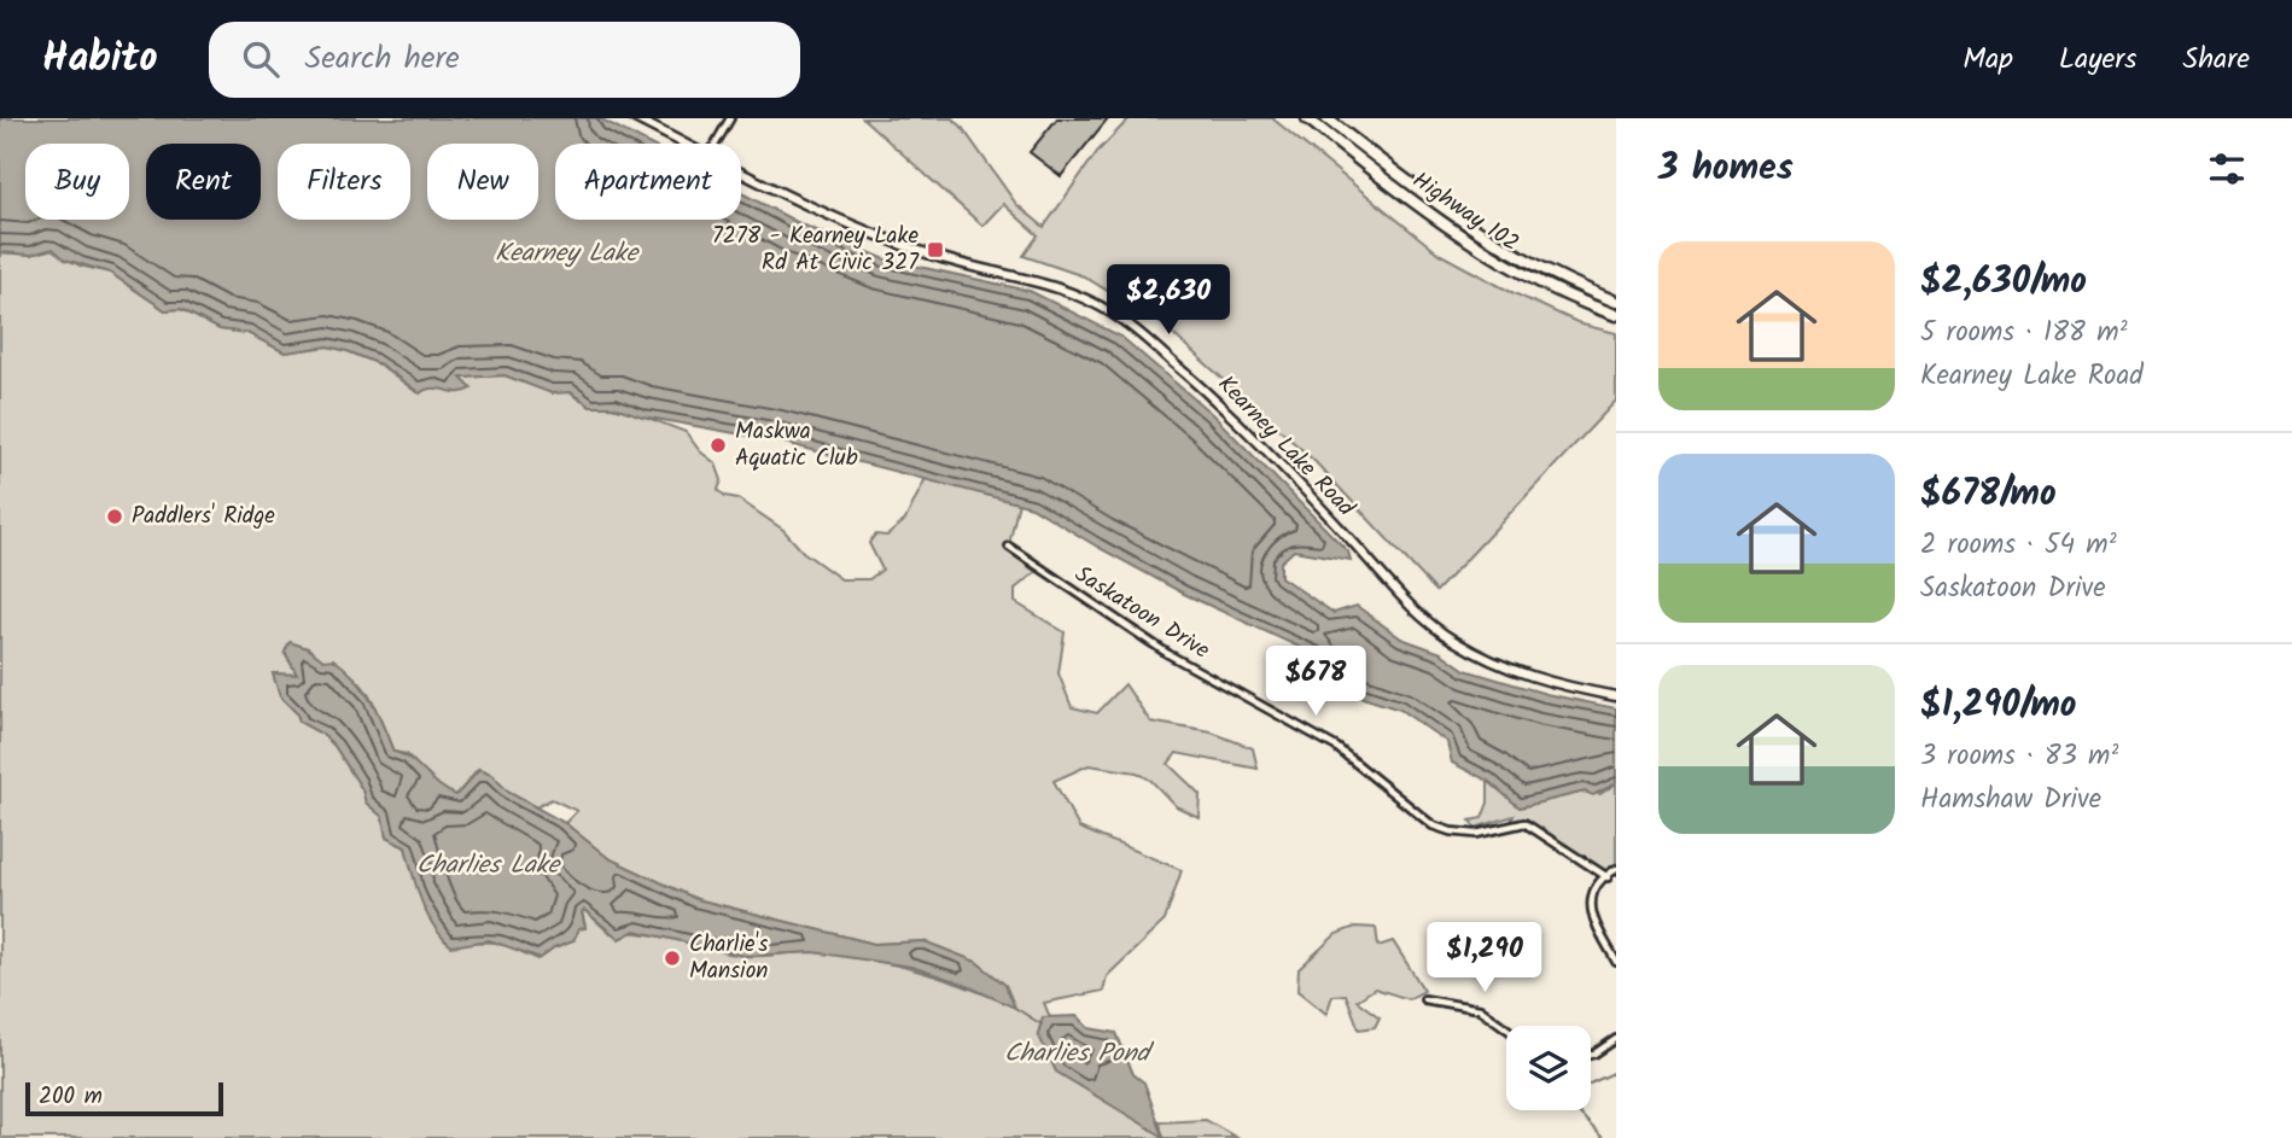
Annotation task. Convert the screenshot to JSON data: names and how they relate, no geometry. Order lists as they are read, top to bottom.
{
  "streets": {
    "highway": ["Highway 102"],
    "main road": ["Kearney Lake Road"],
    "street": ["Saskatoon Drive"]
  },
  "water": ["Kearney Lake", "Charlies Lake", "Charlies Pond"],
  "places": {
    "transit": ["7278 - Kearney Lake Rd At Civic 327"],
    "other": ["Maskwa Aquatic Club", "Paddlers' Ridge", "Charlie's Mansion"]
  },
  "scale_bar": "200 m",
  "page": {
    "header": "Habito",
    "search": "Search here",
    "nav": ["Map", "Layers", "Share"],
    "heading": "3 homes",
    "chip": [
      "Buy",
      "Rent",
      "Filters",
      "New",
      "Apartment"
    ],
    "list": [
      {
        "name": "$2,630/mo",
        "note": "5 rooms · 188 m² · Kearney Lake Road"
      },
      {
        "name": "$678/mo",
        "note": "2 rooms · 54 m² · Saskatoon Drive"
      },
      {
        "name": "$1,290/mo",
        "note": "3 rooms · 83 m² · Hamshaw Drive"
      }
    ],
    "price": ["$2,630", "$678", "$1,290"],
    "scale": "200 m"
  }
}
